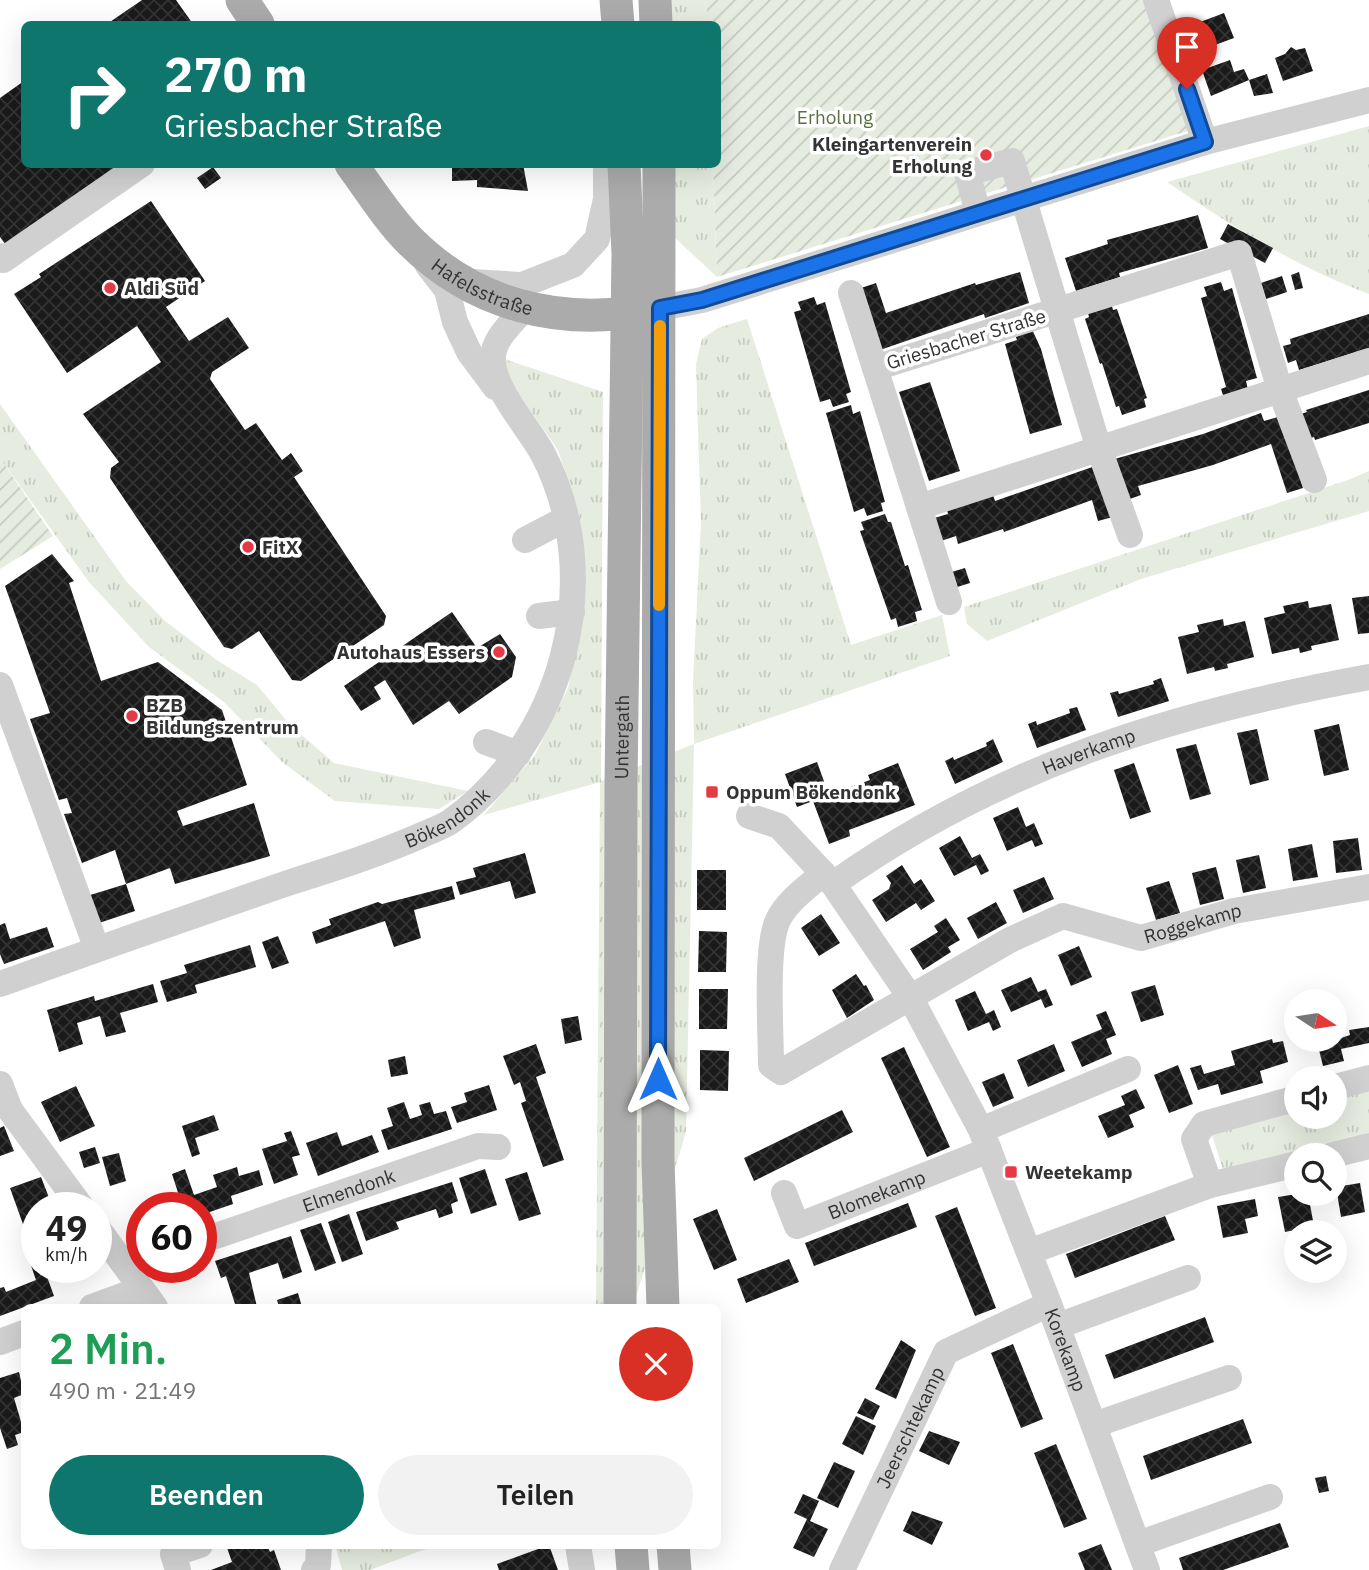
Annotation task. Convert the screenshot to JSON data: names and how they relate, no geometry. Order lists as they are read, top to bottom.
{
  "streets": {
    "main road": ["Hafelsstraße", "Untergath"],
    "street": [
      "Griesbacher Straße",
      "Haverkamp",
      "Bökendonk",
      "Roggekamp",
      "Elmendonk",
      "Blomekamp",
      "Korekamp",
      "Jeerschtekamp"
    ]
  },
  "crossings": [
    ["Hafelsstraße", "Untergath"],
    ["Hafelsstraße", "Bökendonk"],
    ["Haverkamp", "Korekamp"],
    ["Roggekamp", "Korekamp"],
    ["Blomekamp", "Korekamp"],
    ["Korekamp", "Jeerschtekamp"]
  ],
  "parks": ["Erholung"],
  "places": {
    "other": [
      "Kleingartenverein Erholung",
      "Aldi Süd",
      "FitX",
      "Autohaus Essers",
      "BZB Bildungszentrum"
    ],
    "transit": ["Oppum Bökendonk", "Weetekamp"]
  },
  "north": "right",
  "page": {
    "turn": ["270 m", "Griesbacher Straße"],
    "speed": "49 km/h",
    "limit": "60",
    "heading": ["2 Min.", "490 m · 21:49"],
    "buttons": ["Beenden", "Teilen"]
  }
}
